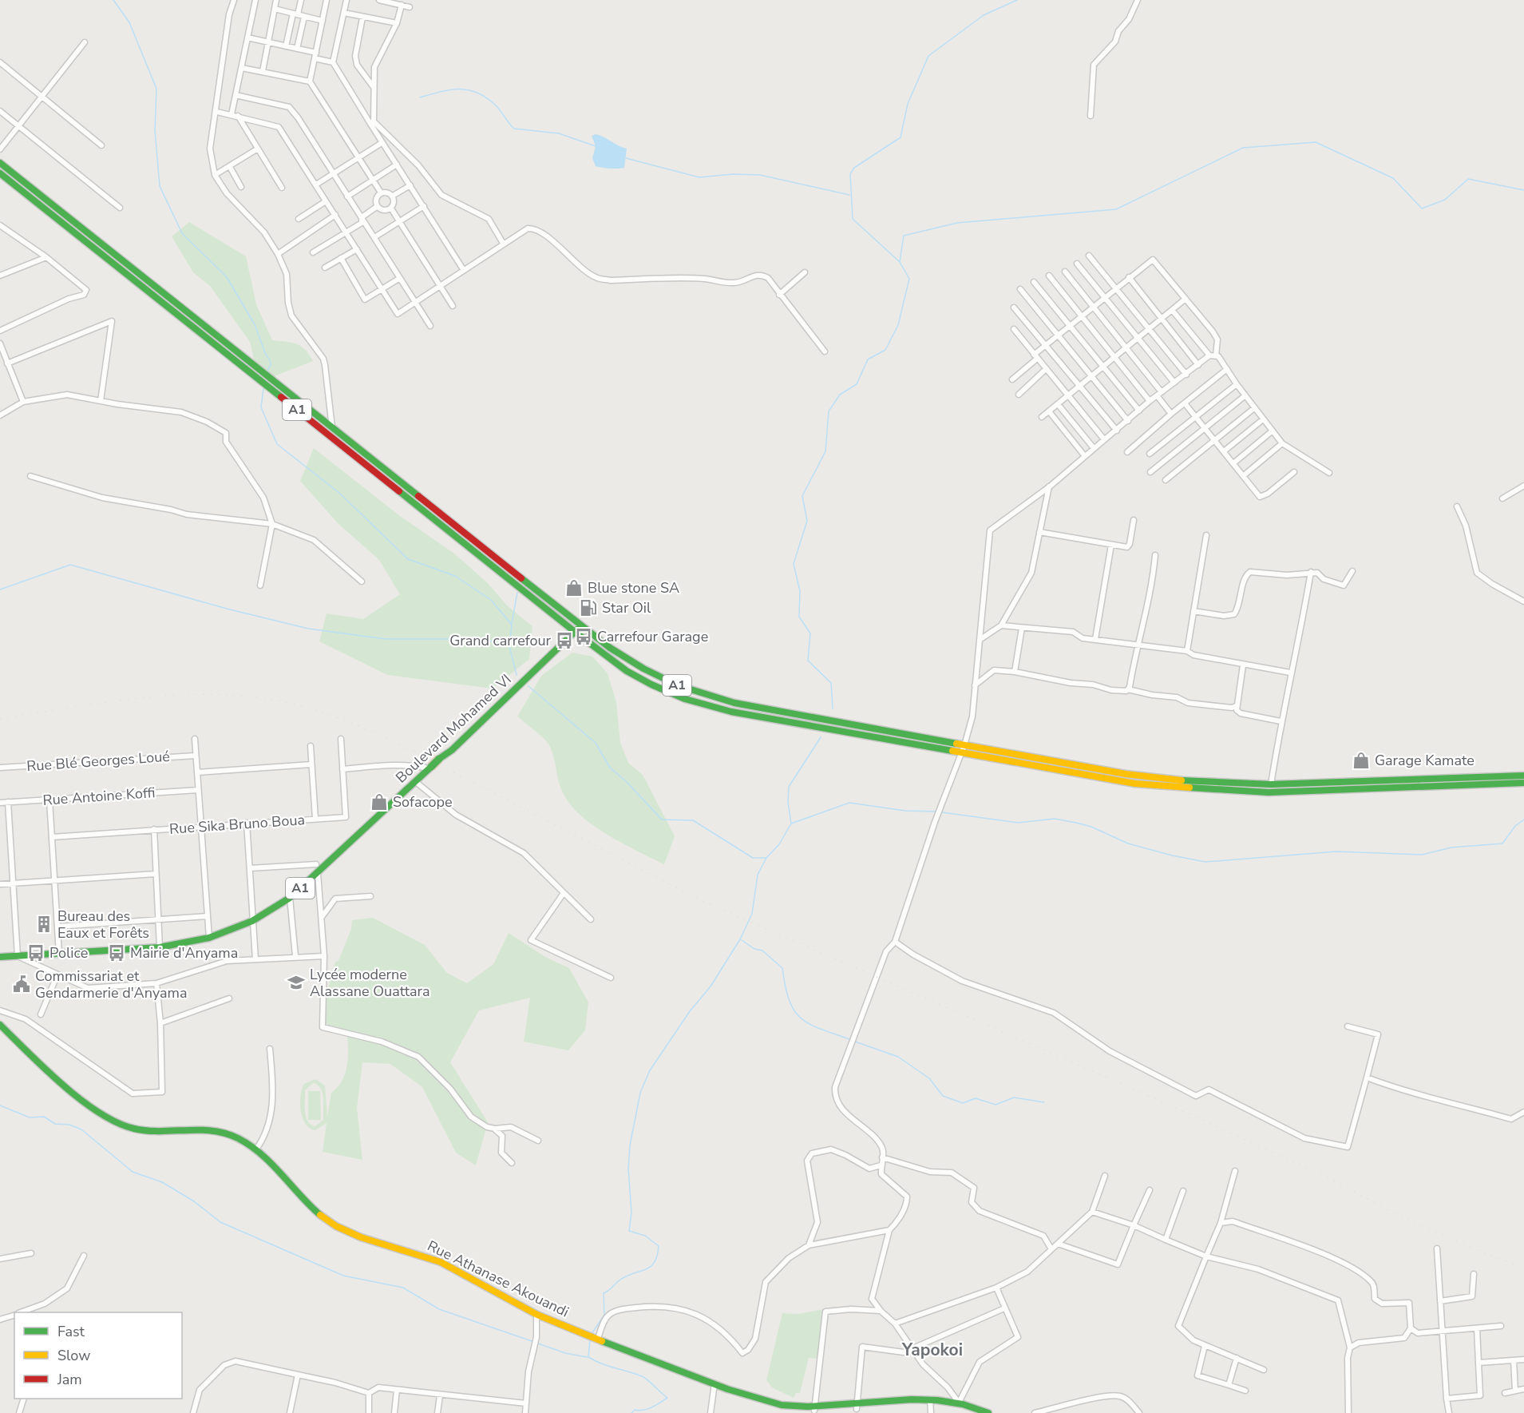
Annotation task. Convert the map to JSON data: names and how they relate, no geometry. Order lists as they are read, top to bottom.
{
  "streets": {
    "main road": ["A1", "Boulevard Mohamed VI", "Rue Athanase Akouandi"],
    "street": ["Rue Blé Georges Loué", "Rue Antoine Koffi", "Rue Sika Bruno Boua"]
  },
  "crossings": [
    ["A1", "Boulevard Mohamed VI"]
  ],
  "districts": ["Yapokoi"],
  "places": {
    "shop": ["Blue stone SA", "Garage Kamate", "Sofacope"],
    "fuel station": ["Star Oil"],
    "bus stop": [
      "Carrefour Garage",
      "Grand carrefour",
      "Police",
      "Mairie d'Anyama"
    ],
    "building": ["Bureau des Eaux et Forêts"],
    "school or university": ["Lycée moderne Alassane Ouattara"],
    "public building": ["Commissariat et Gendarmerie d'Anyama"]
  },
  "legend": ["Fast", "Slow", "Jam"]
}
